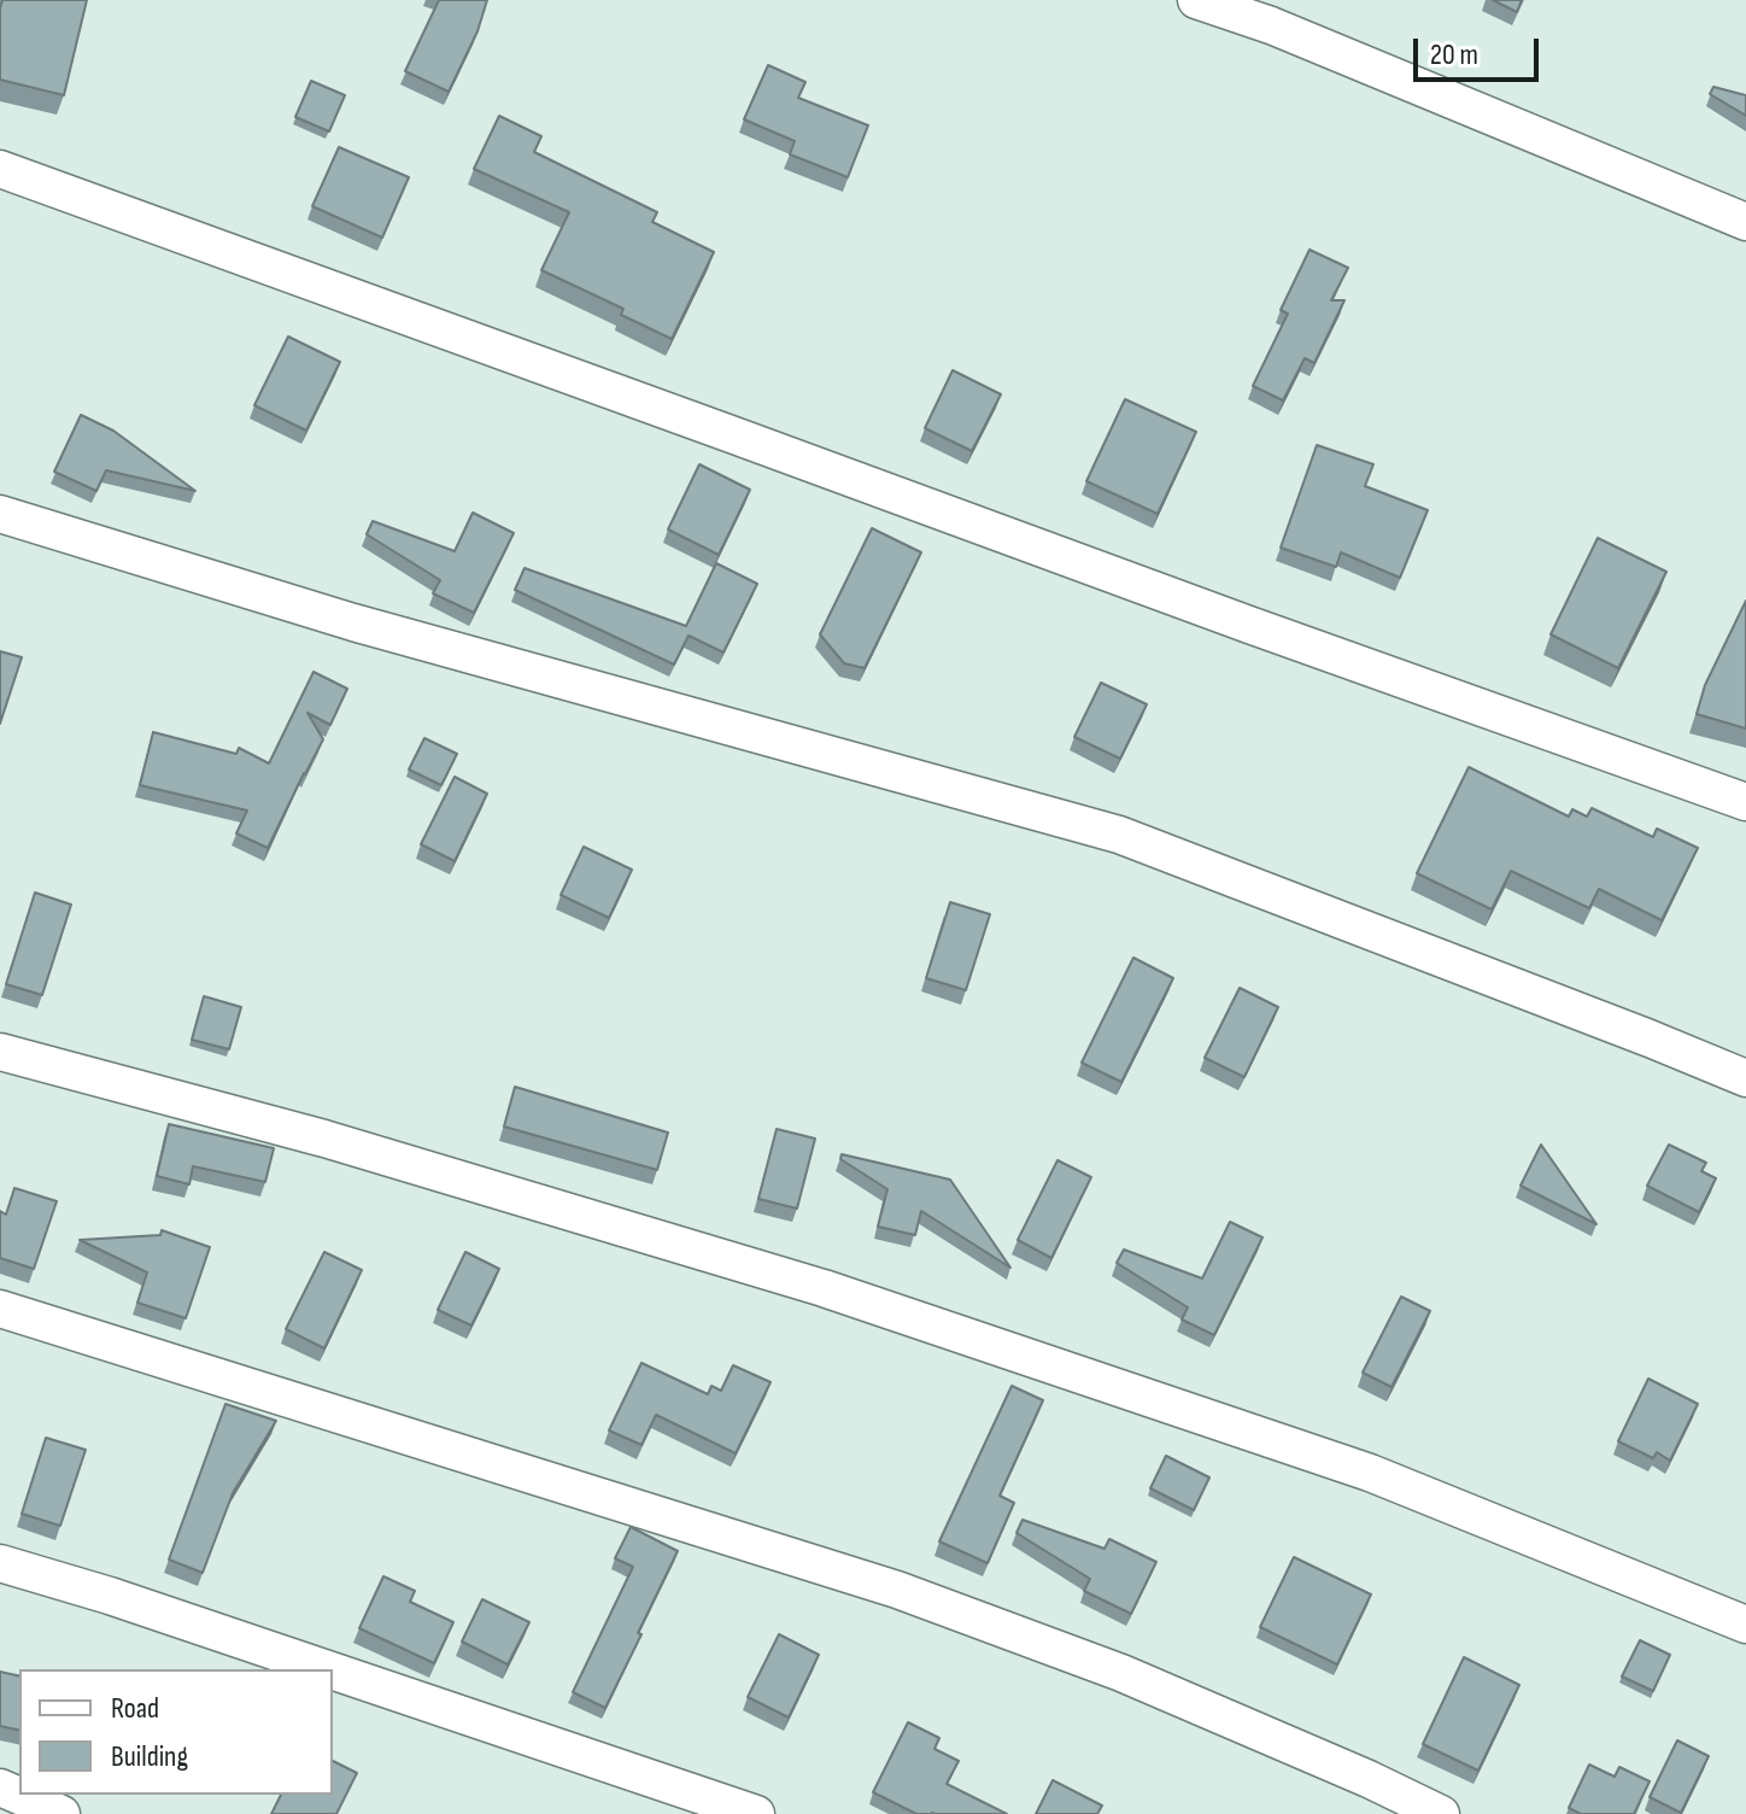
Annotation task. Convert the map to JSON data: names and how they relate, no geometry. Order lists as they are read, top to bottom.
{
  "legend": ["Road", "Building"],
  "scale_bar": "20 m"
}
